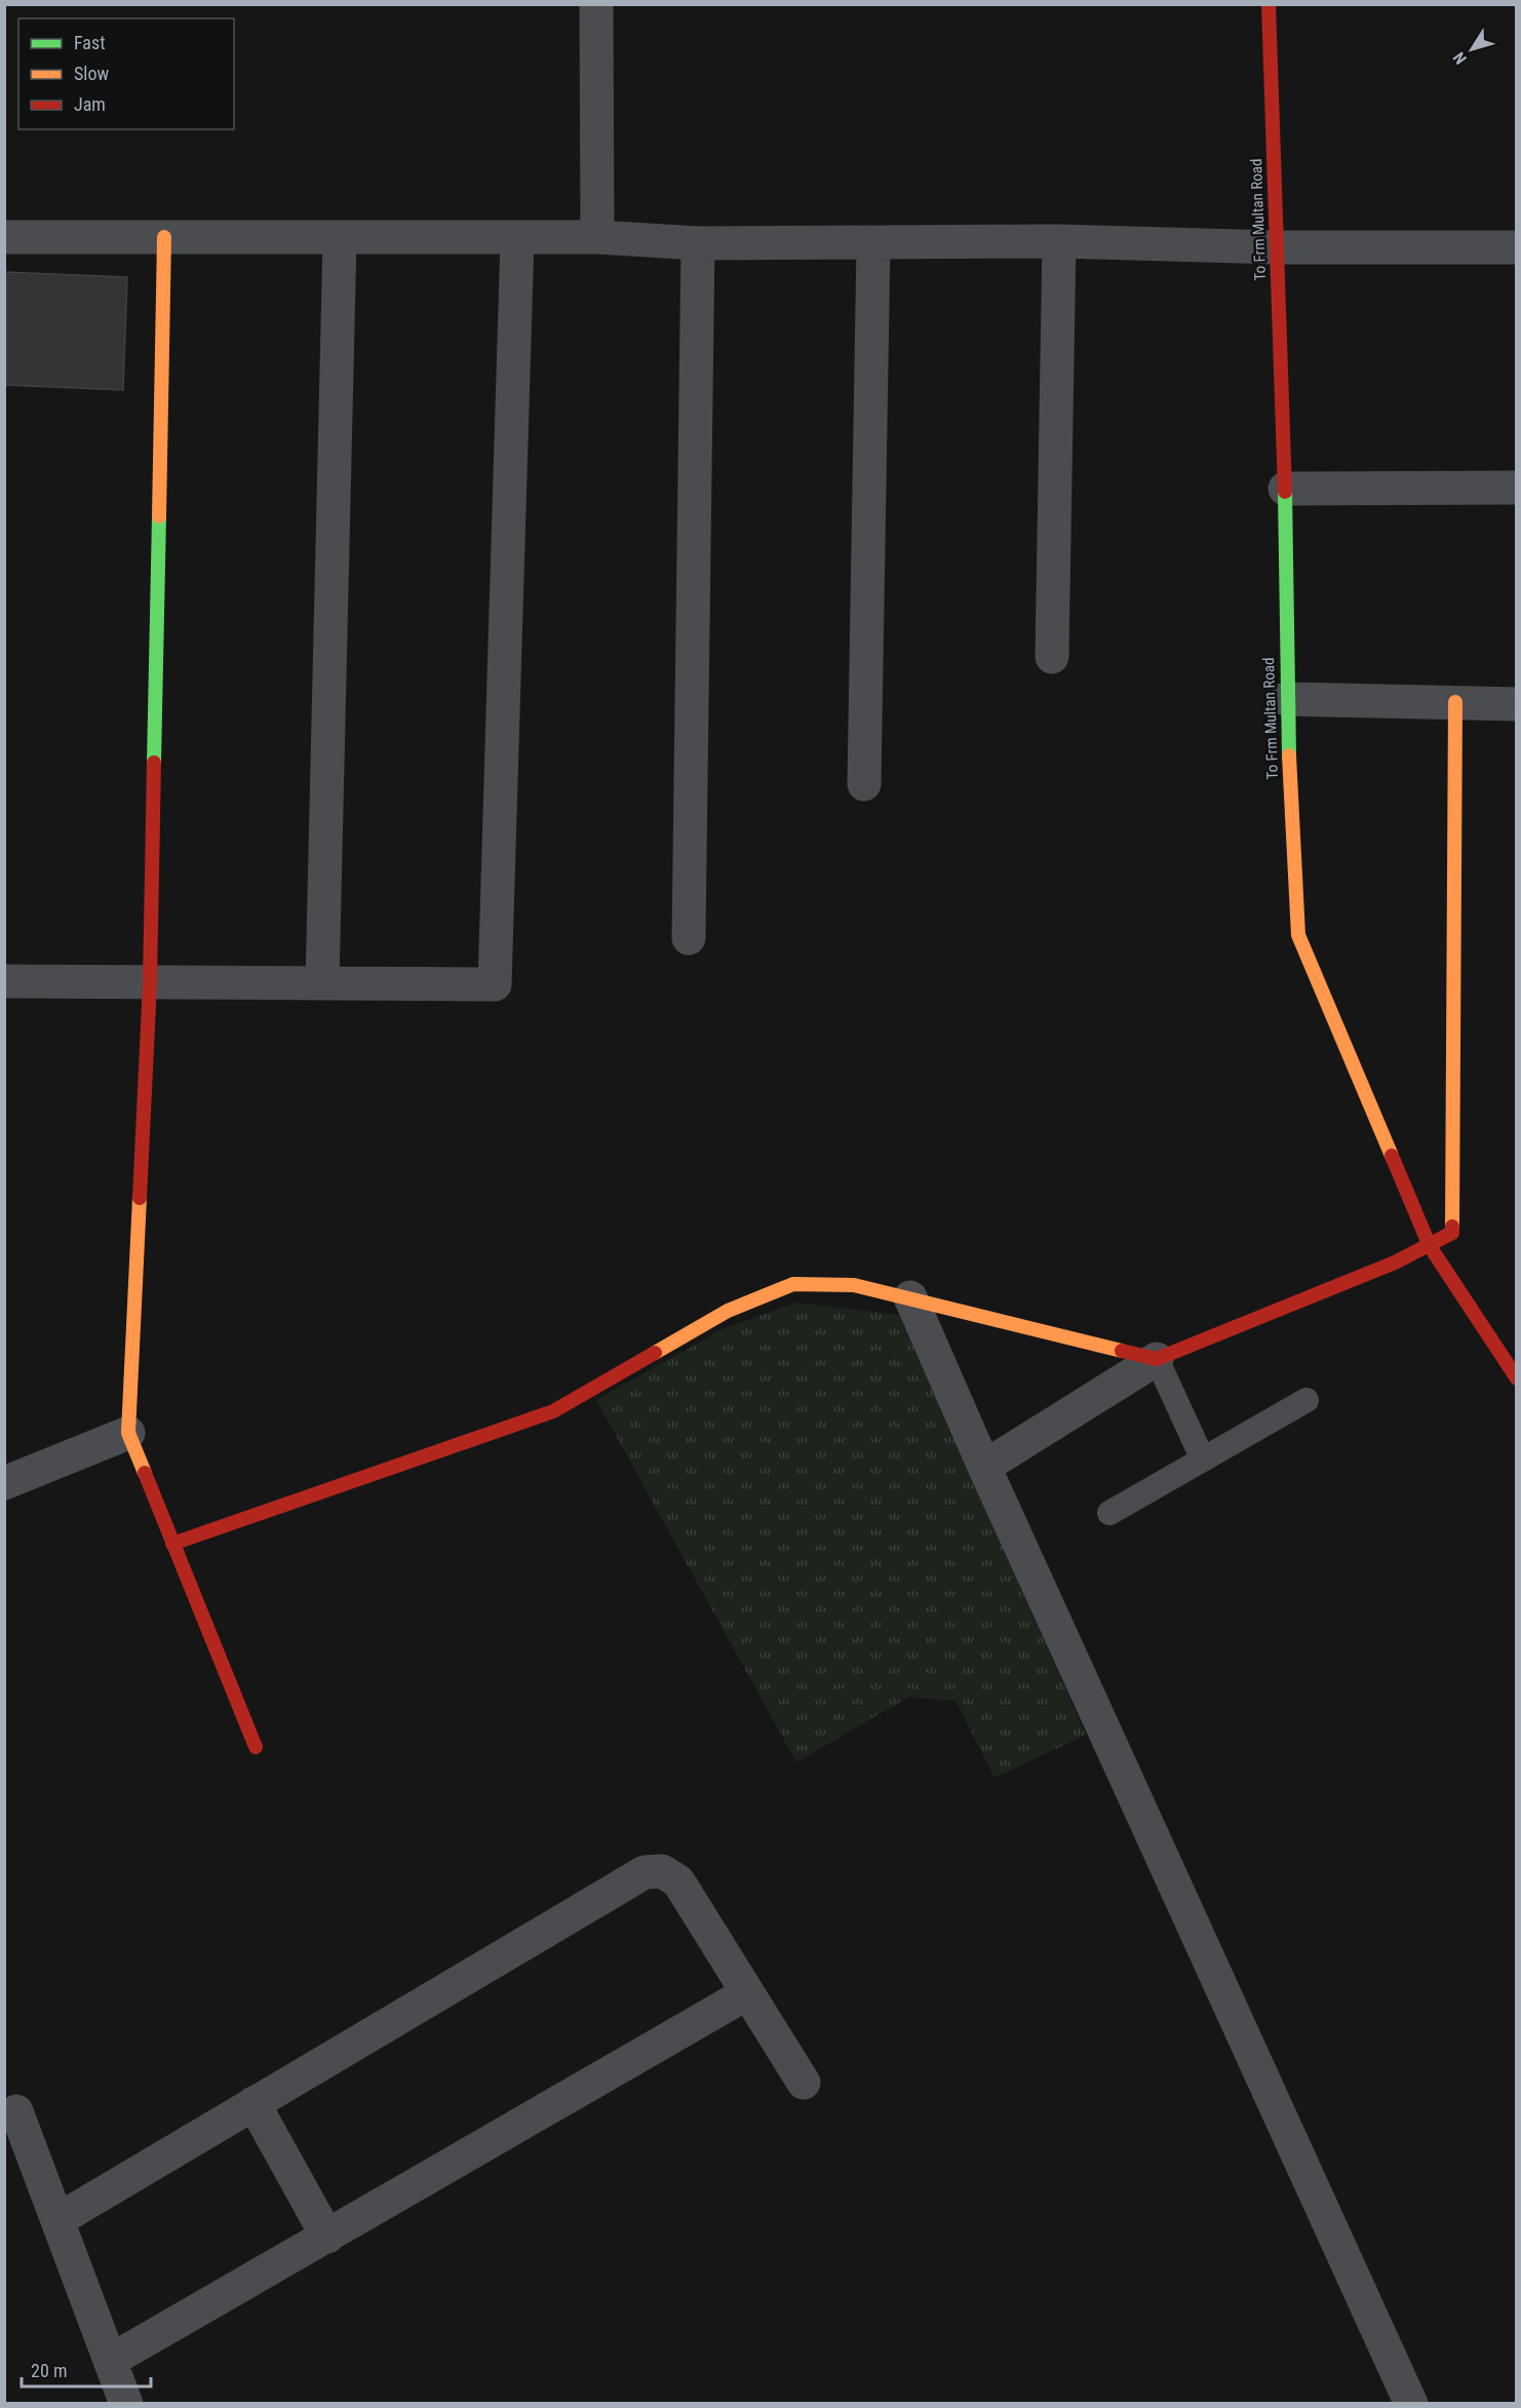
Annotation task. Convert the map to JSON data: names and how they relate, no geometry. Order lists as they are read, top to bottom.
{
  "streets": {
    "street": ["To Frm Multan Road"]
  },
  "legend": ["Fast", "Slow", "Jam"],
  "scale_bar": "20 m",
  "north": "bottom left"
}
